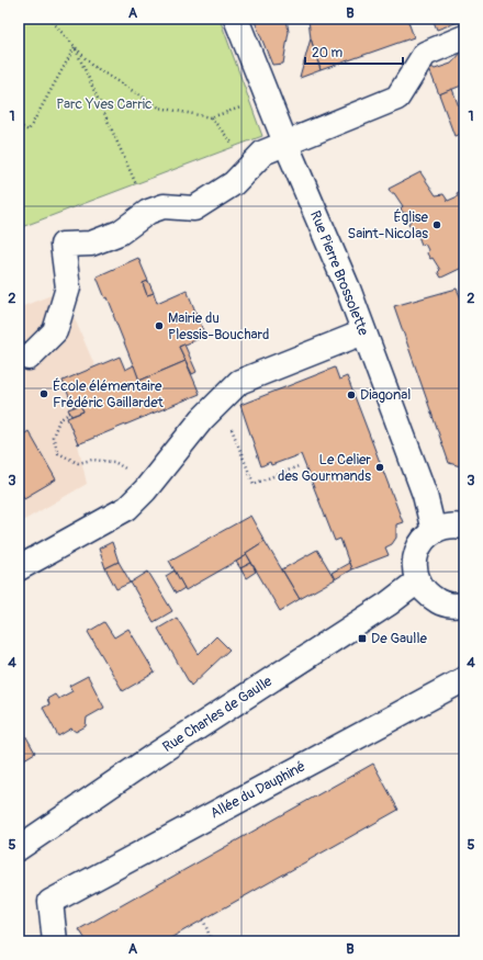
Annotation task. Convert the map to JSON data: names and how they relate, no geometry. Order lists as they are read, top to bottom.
{
  "streets": {
    "street": ["Rue Pierre Brossolette", "Rue Charles de Gaulle", "Allée du Dauphiné"]
  },
  "parks": ["Parc Yves Carric"],
  "places": {
    "other": [
      "Église Saint-Nicolas",
      "Mairie du Plessis-Bouchard",
      "École élémentaire Frédéric Gaillardet",
      "Diagonal",
      "Le Celier des Gourmands"
    ],
    "transit": ["De Gaulle"]
  },
  "scale_bar": "20 m",
  "grid": {
    "columns": ["A", "B"],
    "rows": [
      "1",
      "2",
      "3",
      "4",
      "5"
    ]
  }
}
